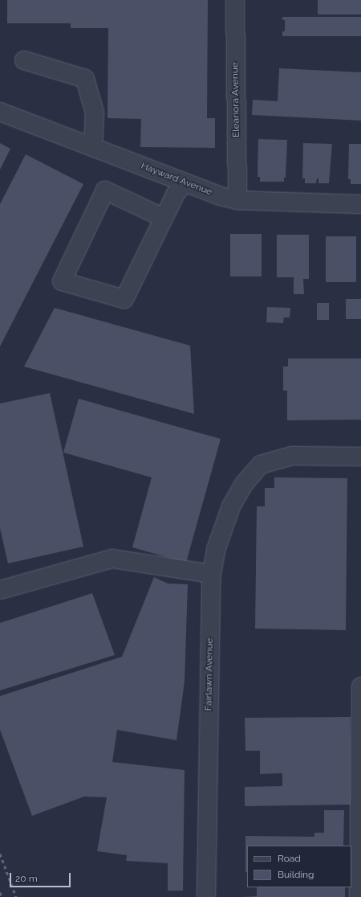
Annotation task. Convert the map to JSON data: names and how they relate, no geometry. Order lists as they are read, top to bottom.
{
  "streets": {
    "street": ["Eleanora Avenue", "Hayward Avenue", "Fairlawn Avenue"]
  },
  "crossings": [
    ["Eleanora Avenue", "Hayward Avenue"]
  ],
  "legend": ["Road", "Building"],
  "scale_bar": "20 m"
}
